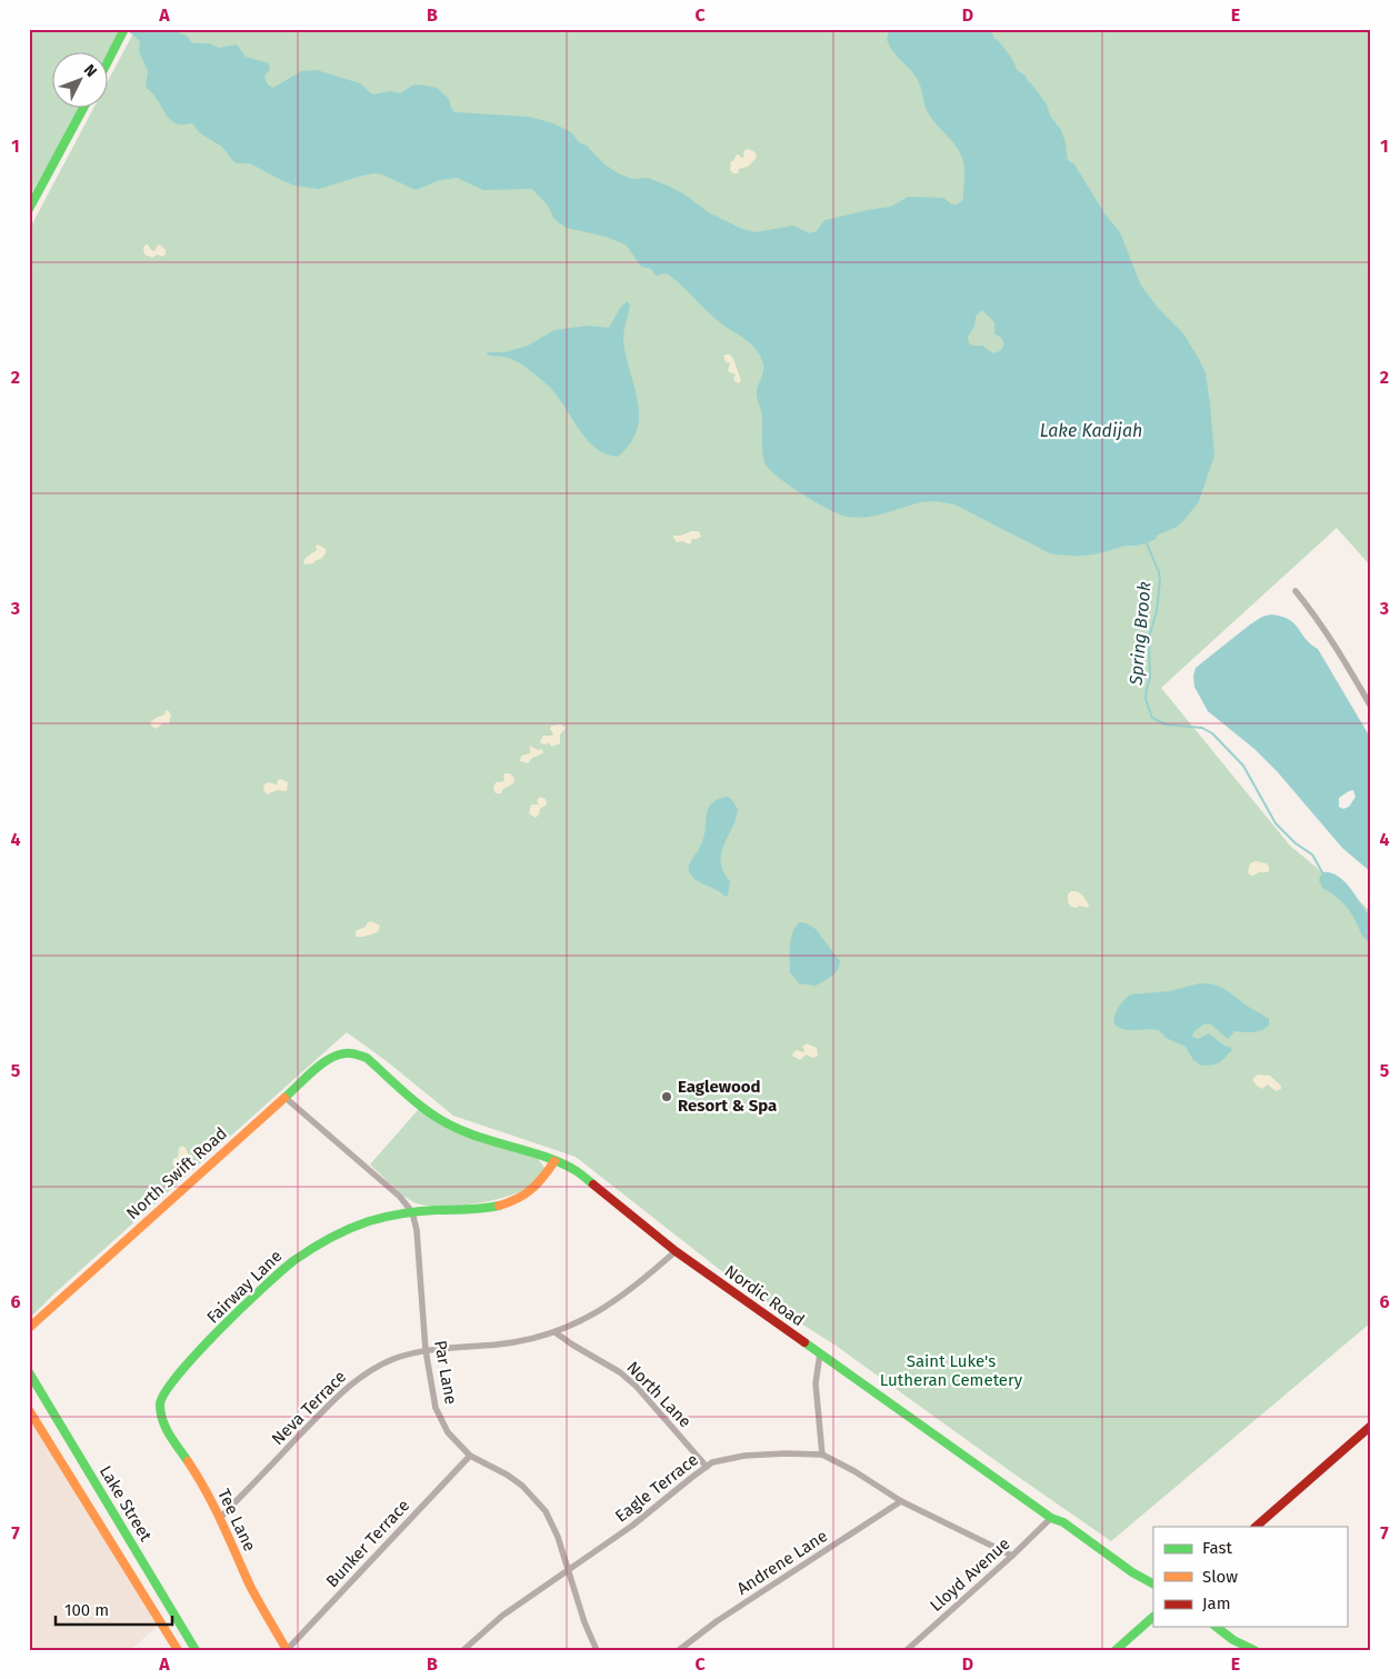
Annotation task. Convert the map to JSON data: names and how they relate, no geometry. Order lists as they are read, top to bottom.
{
  "streets": {
    "street": [
      "North Swift Road",
      "Fairway Lane",
      "Nordic Road",
      "Par Lane",
      "North Lane",
      "Neva Terrace",
      "Eagle Terrace",
      "Lake Street",
      "Tee Lane",
      "Bunker Terrace",
      "Andrene Lane",
      "Lloyd Avenue"
    ]
  },
  "crossings": [
    ["North Swift Road", "Nordic Road"],
    ["Fairway Lane", "Nordic Road"],
    ["Fairway Lane", "Par Lane"],
    ["Fairway Lane", "Tee Lane"],
    ["Nordic Road", "Neva Terrace"],
    ["Nordic Road", "Lloyd Avenue"],
    ["Par Lane", "Neva Terrace"],
    ["Par Lane", "Eagle Terrace"],
    ["Par Lane", "Bunker Terrace"],
    ["North Lane", "Neva Terrace"],
    ["North Lane", "Eagle Terrace"],
    ["Neva Terrace", "Tee Lane"],
    ["Eagle Terrace", "Andrene Lane"],
    ["Eagle Terrace", "Lloyd Avenue"],
    ["Tee Lane", "Bunker Terrace"]
  ],
  "water": ["Lake Kadijah", "Spring Brook"],
  "parks": ["Saint Luke's Lutheran Cemetery"],
  "places": ["Eaglewood Resort & Spa"],
  "legend": ["Fast", "Slow", "Jam"],
  "scale_bar": "100 m",
  "north": "top right",
  "grid": {
    "columns": [
      "A",
      "B",
      "C",
      "D",
      "E"
    ],
    "rows": [
      "1",
      "2",
      "3",
      "4",
      "5",
      "6",
      "7"
    ]
  }
}
